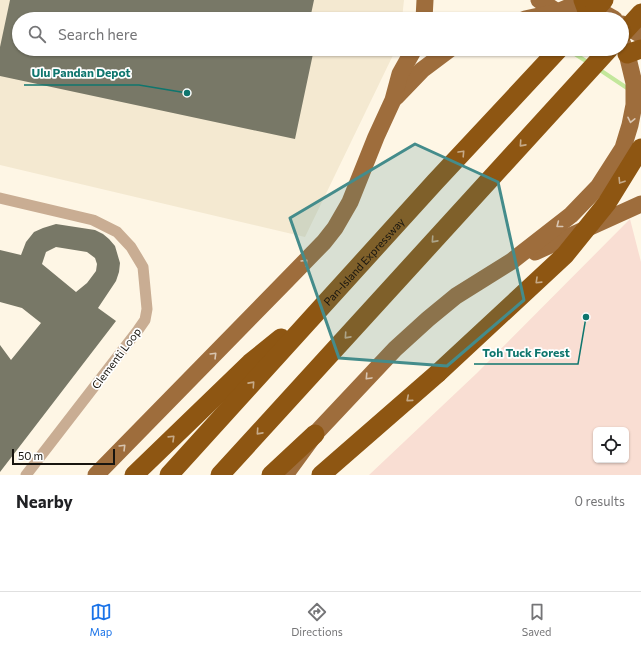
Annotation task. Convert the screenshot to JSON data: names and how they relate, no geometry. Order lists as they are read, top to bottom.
{
  "streets": {
    "highway": ["Pan-Island Expressway"],
    "street": ["Clementi Loop"]
  },
  "places": ["Ulu Pandan Depot", "Toh Tuck Forest"],
  "scale_bar": "50 m",
  "page": {
    "search": "Search here",
    "scale": "50 m",
    "heading": ["Nearby", "0 results"],
    "nav": ["Map", "Directions", "Saved"]
  }
}
